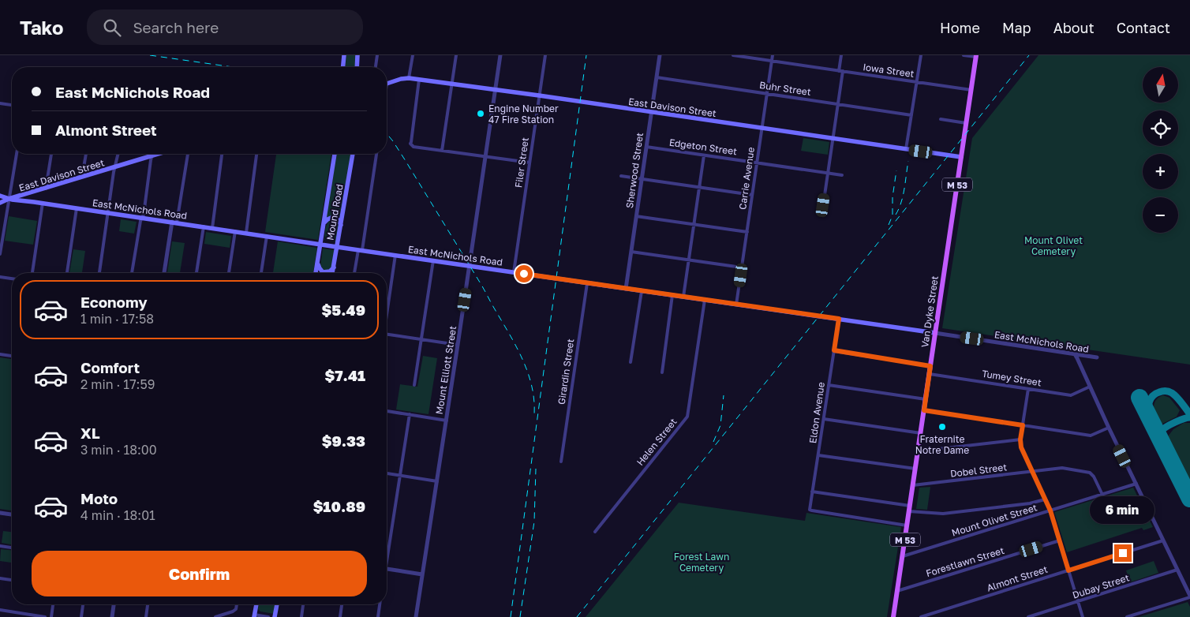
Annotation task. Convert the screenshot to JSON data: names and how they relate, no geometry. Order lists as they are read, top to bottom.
{
  "streets": {
    "main road": [
      "East Davison Street",
      "M 53",
      "East McNichols Road",
      "Mound Road",
      "Van Dyke Street"
    ],
    "street": [
      "Iowa Street",
      "Buhr Street",
      "Edgeton Street",
      "Filer Street",
      "Sherwood Street",
      "Carrie Avenue",
      "Mount Elliott Street",
      "Girardin Street",
      "Tumey Street",
      "Eldon Avenue",
      "Helen Street",
      "Dobel Street",
      "Mount Olivet Street",
      "Forestlawn Street",
      "Almont Street",
      "Dubay Street"
    ]
  },
  "crossings": [
    ["Iowa Street", "Carrie Avenue"],
    ["Iowa Street", "Van Dyke Street"],
    ["Buhr Street", "Sherwood Street"],
    ["Buhr Street", "Carrie Avenue"],
    ["East Davison Street", "Filer Street"],
    ["East Davison Street", "Sherwood Street"],
    ["East Davison Street", "Carrie Avenue"],
    ["East Davison Street", "East McNichols Road"],
    ["East Davison Street", "Van Dyke Street"],
    ["East Davison Street", "Mount Elliott Street"],
    ["Edgeton Street", "Sherwood Street"],
    ["Edgeton Street", "Carrie Avenue"],
    ["Filer Street", "East McNichols Road"],
    ["Sherwood Street", "East McNichols Road"],
    ["Carrie Avenue", "East McNichols Road"],
    ["East McNichols Road", "Mound Road"],
    ["East McNichols Road", "Van Dyke Street"],
    ["East McNichols Road", "Mount Elliott Street"],
    ["East McNichols Road", "Girardin Street"],
    ["East McNichols Road", "Eldon Avenue"],
    ["East McNichols Road", "Helen Street"],
    ["Van Dyke Street", "Tumey Street"],
    ["Van Dyke Street", "Eldon Avenue"],
    ["Van Dyke Street", "Dobel Street"],
    ["Van Dyke Street", "Mount Olivet Street"],
    ["Van Dyke Street", "Forestlawn Street"],
    ["Dobel Street", "Mount Olivet Street"]
  ],
  "parks": ["Mount Olivet Cemetery", "Forest Lawn Cemetery"],
  "places": ["Engine Number 47 Fire Station", "Fraternite Notre Dame"],
  "north": "top",
  "page": {
    "header": "Tako",
    "search": "Search here",
    "nav": [
      "Home",
      "Map",
      "About",
      "Contact"
    ],
    "map_buttons": ["+", "−"],
    "banner": ["East McNichols Road", "Almont Street"],
    "list": [
      {
        "name": "Economy",
        "note": "1 min · 17:58",
        "value": "$5.49"
      },
      {
        "name": "Comfort",
        "note": "2 min · 17:59",
        "value": "$7.41"
      },
      {
        "name": "XL",
        "note": "3 min · 18:00",
        "value": "$9.33"
      },
      {
        "name": "Moto",
        "note": "4 min · 18:01",
        "value": "$10.89"
      }
    ],
    "bubble": "6 min",
    "buttons": "Confirm"
  }
}
